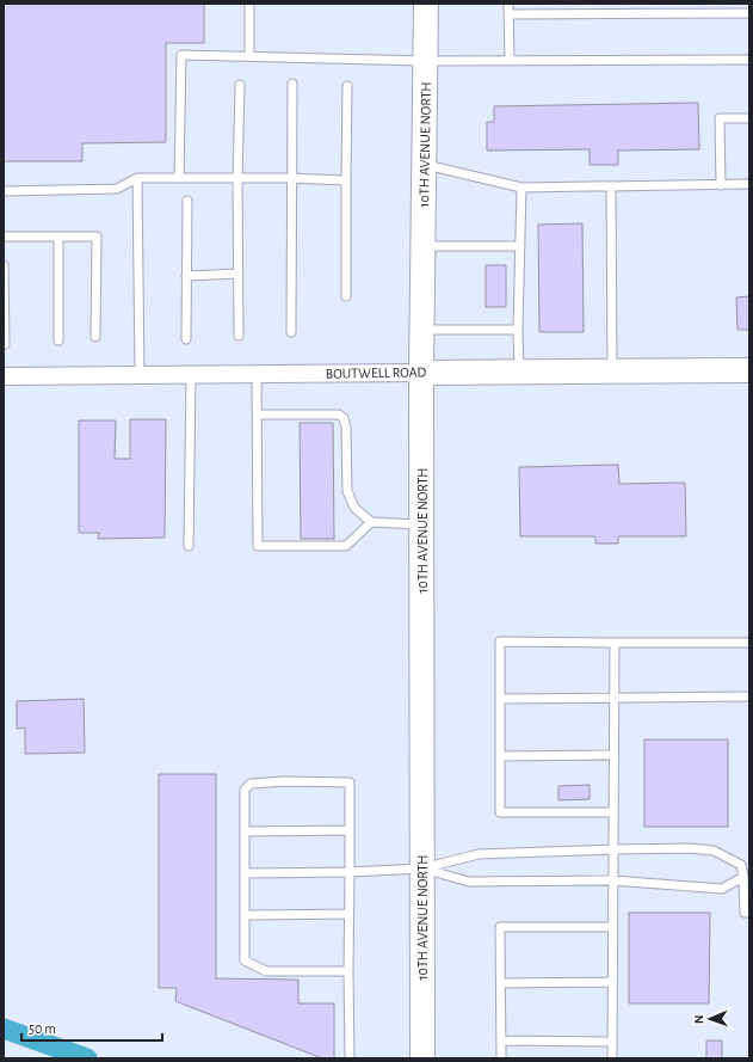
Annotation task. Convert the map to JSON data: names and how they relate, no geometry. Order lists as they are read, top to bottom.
{
  "streets": {
    "street": ["10TH AVENUE NORTH", "BOUTWELL ROAD"]
  },
  "crossings": [
    ["10TH AVENUE NORTH", "BOUTWELL ROAD"]
  ],
  "scale_bar": "50 m",
  "north": "left"
}
